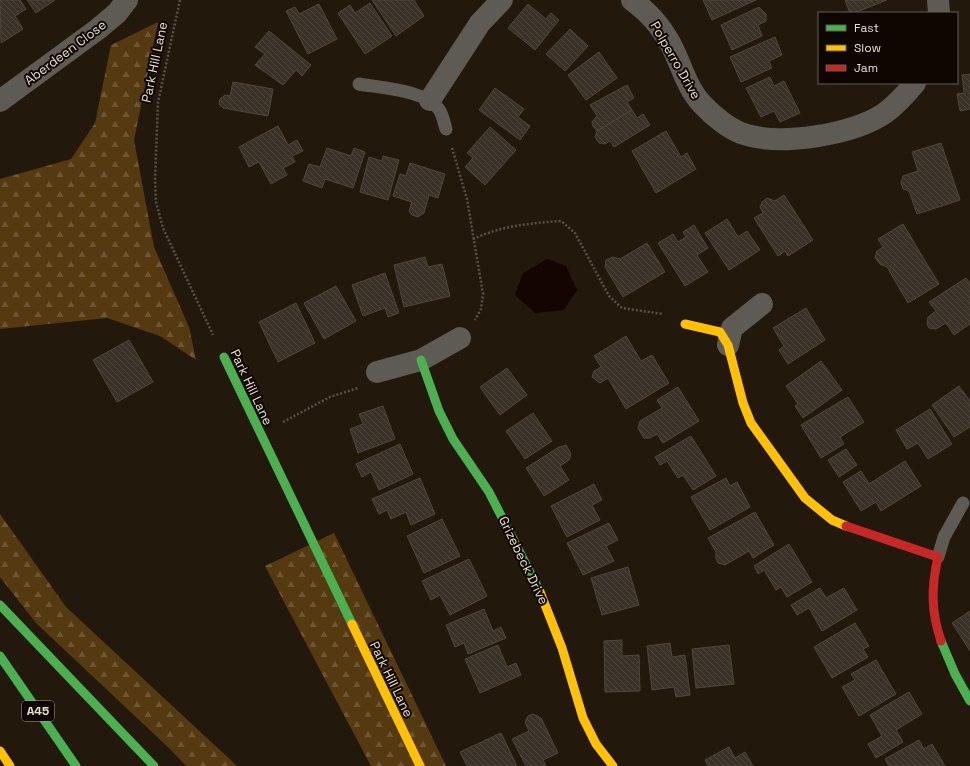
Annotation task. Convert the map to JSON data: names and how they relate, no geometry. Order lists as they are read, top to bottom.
{
  "streets": {
    "main road": ["Park Hill Lane", "Grizebeck Drive", "A45"],
    "street": ["Aberdeen Close", "Polperro Drive"]
  },
  "legend": ["Fast", "Slow", "Jam"]
}
